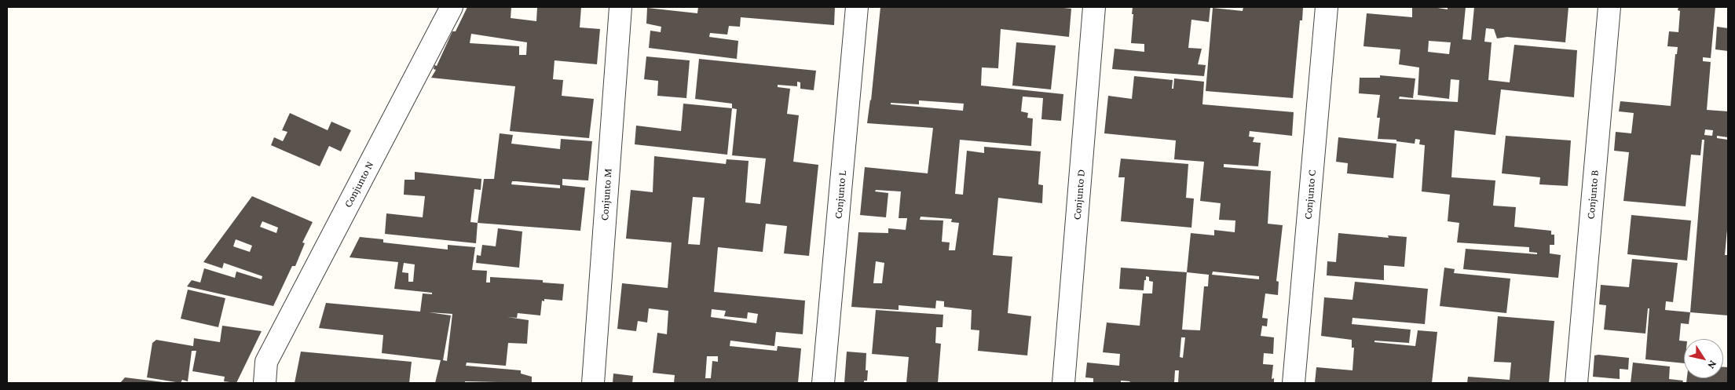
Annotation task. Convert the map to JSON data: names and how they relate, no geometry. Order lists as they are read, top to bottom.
{
  "streets": {
    "street": [
      "Conjunto N",
      "Conjunto M",
      "Conjunto L",
      "Conjunto D",
      "Conjunto C",
      "Conjunto B"
    ]
  },
  "north": "bottom right"
}
